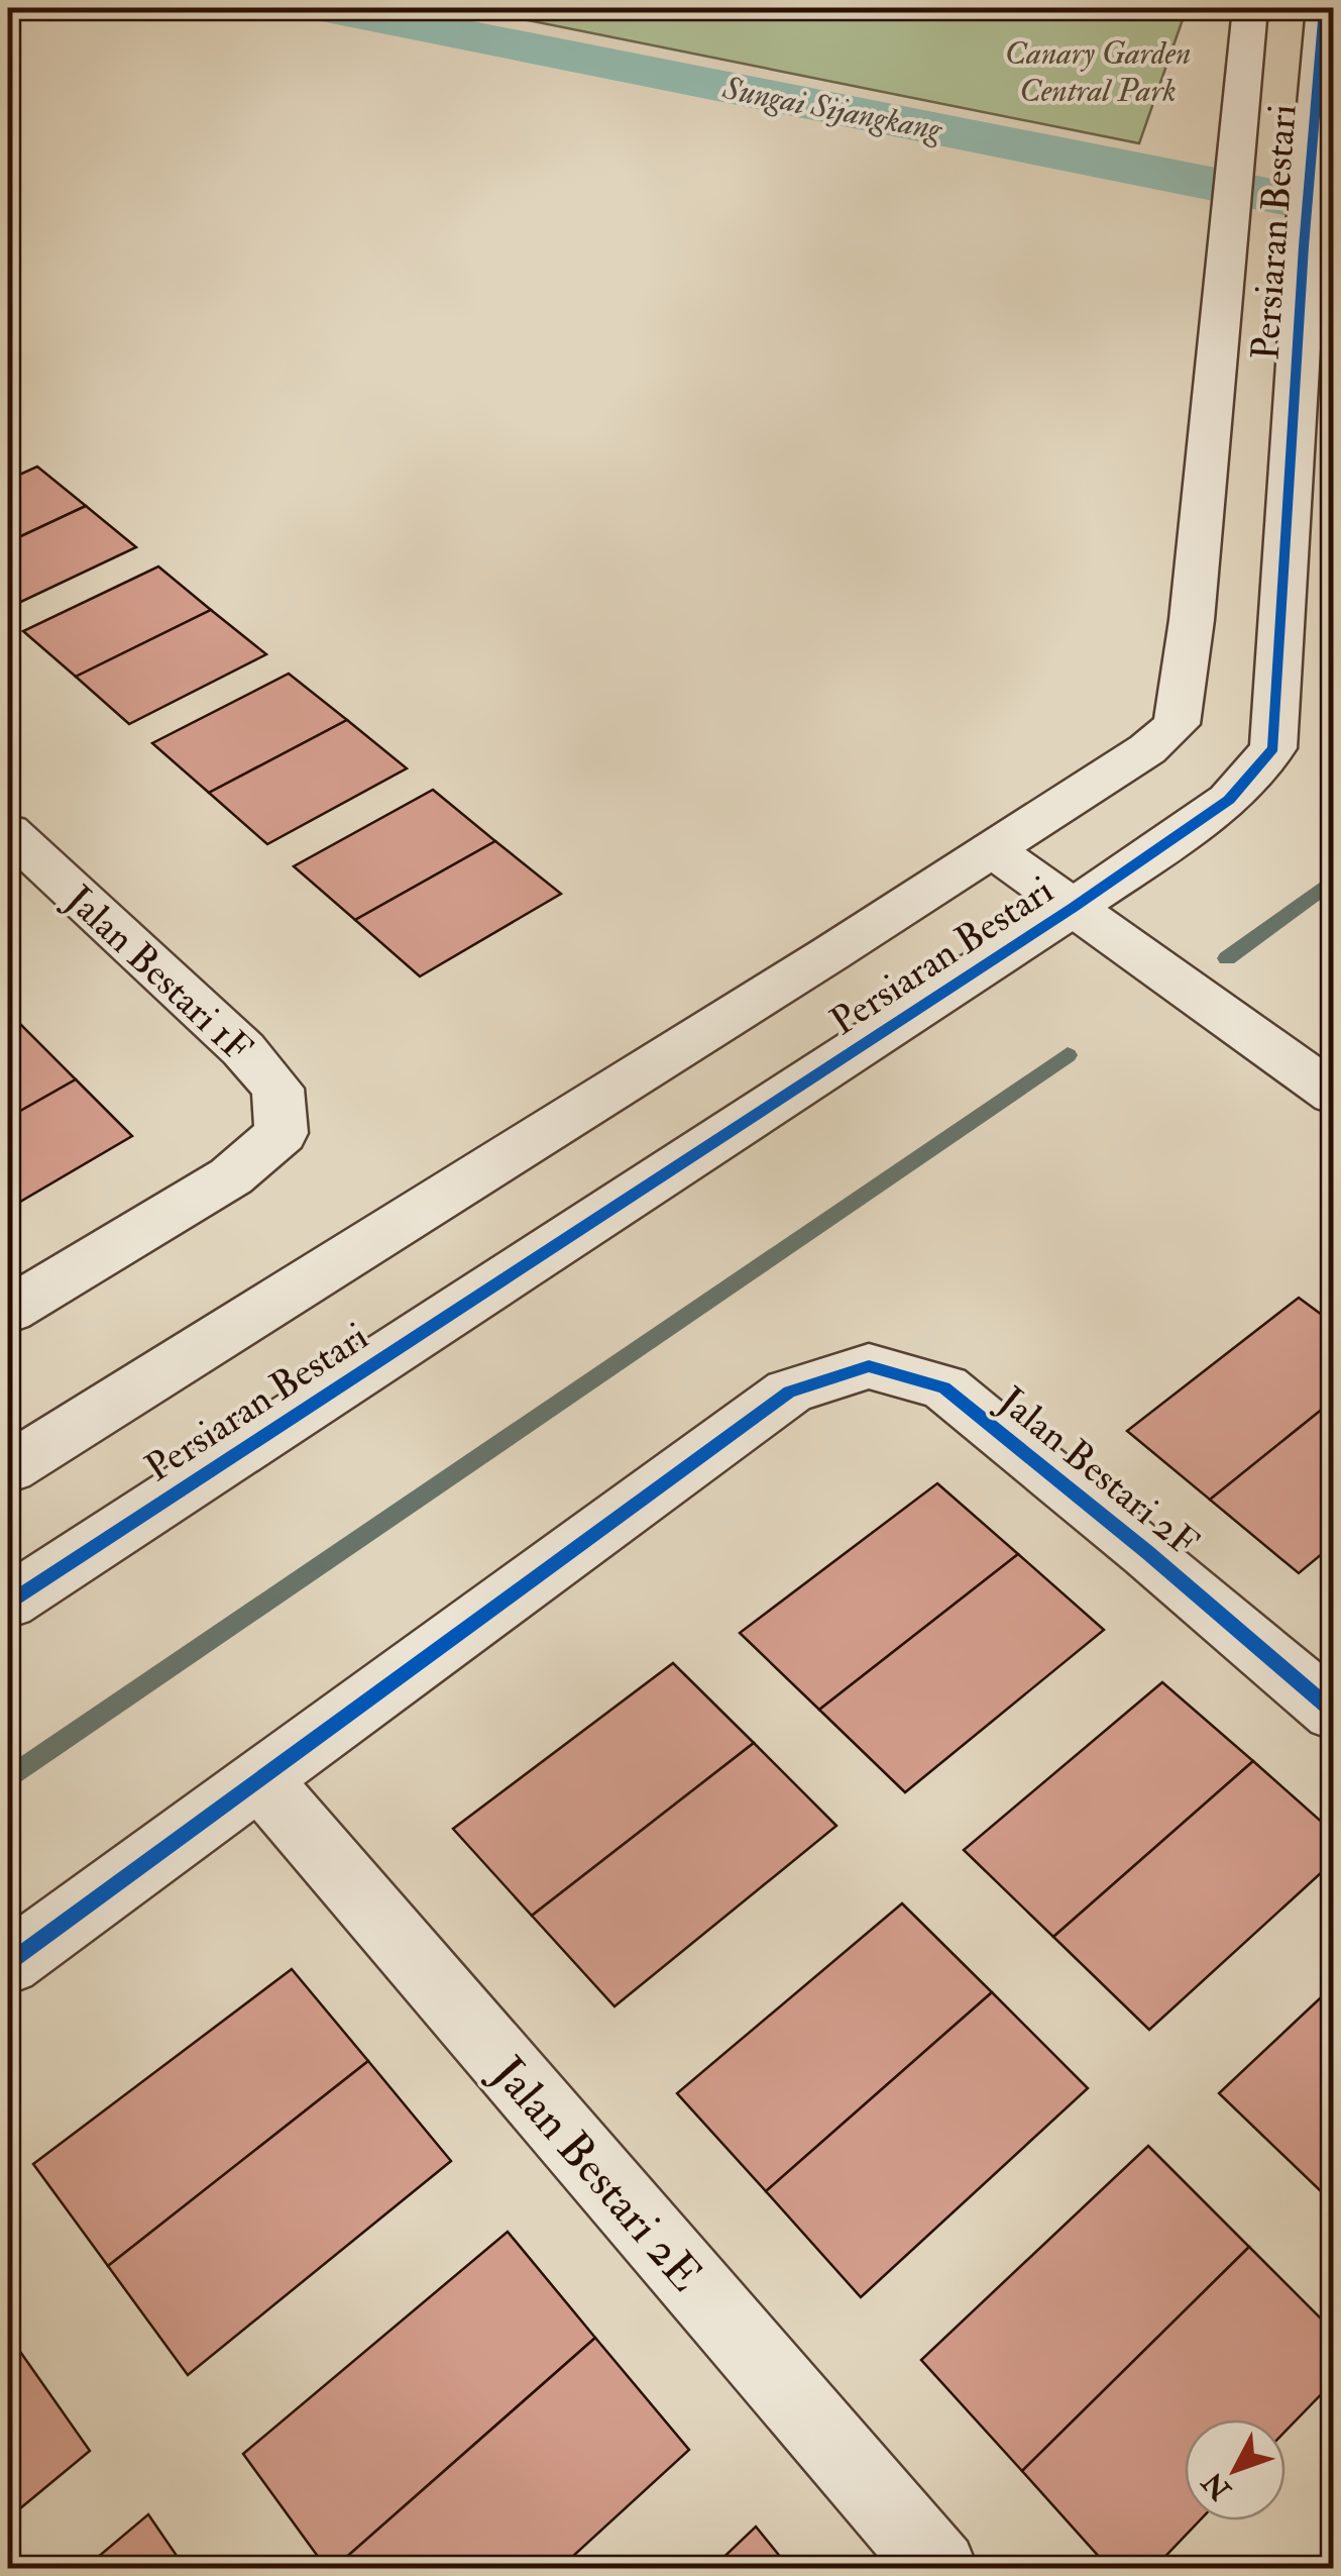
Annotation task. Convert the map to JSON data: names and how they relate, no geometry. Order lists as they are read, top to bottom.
{
  "streets": {
    "street": [
      "Persiaran Bestari",
      "Jalan Bestari 1F",
      "Jalan Bestari 2F",
      "Jalan Bestari 2E"
    ]
  },
  "crossings": [
    ["Jalan Bestari 2F", "Jalan Bestari 2E"]
  ],
  "water": ["Sungai Sijangkang"],
  "parks": ["Canary Garden Central Park"],
  "north": "bottom left"
}
